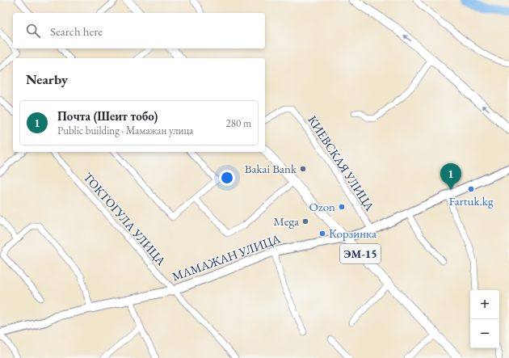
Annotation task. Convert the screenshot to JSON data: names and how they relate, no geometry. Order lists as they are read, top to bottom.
{
  "streets": {
    "main road": ["ЭМ-15"],
    "street": ["КИЕВСКАЯ УЛИЦА", "ТОКТОГУЛА УЛИЦА", "МАМАЖАН УЛИЦА"]
  },
  "crossings": [
    ["КИЕВСКАЯ УЛИЦА", "МАМАЖАН УЛИЦА"],
    ["ТОКТОГУЛА УЛИЦА", "МАМАЖАН УЛИЦА"],
    ["ЭМ-15", "МАМАЖАН УЛИЦА"]
  ],
  "places": [
    "Bakai Bank",
    "Fartuk.kg",
    "Ozon",
    "Mega",
    "Корзинка"
  ],
  "page": {
    "search": "Search here",
    "heading": "Nearby",
    "list": [
      {
        "mark": "1",
        "name": "Почта (Шеит тобо)",
        "note": "Public building · Мамажан улица",
        "value": "280 m"
      }
    ],
    "pins": "1",
    "map_buttons": ["+", "−"]
  }
}
